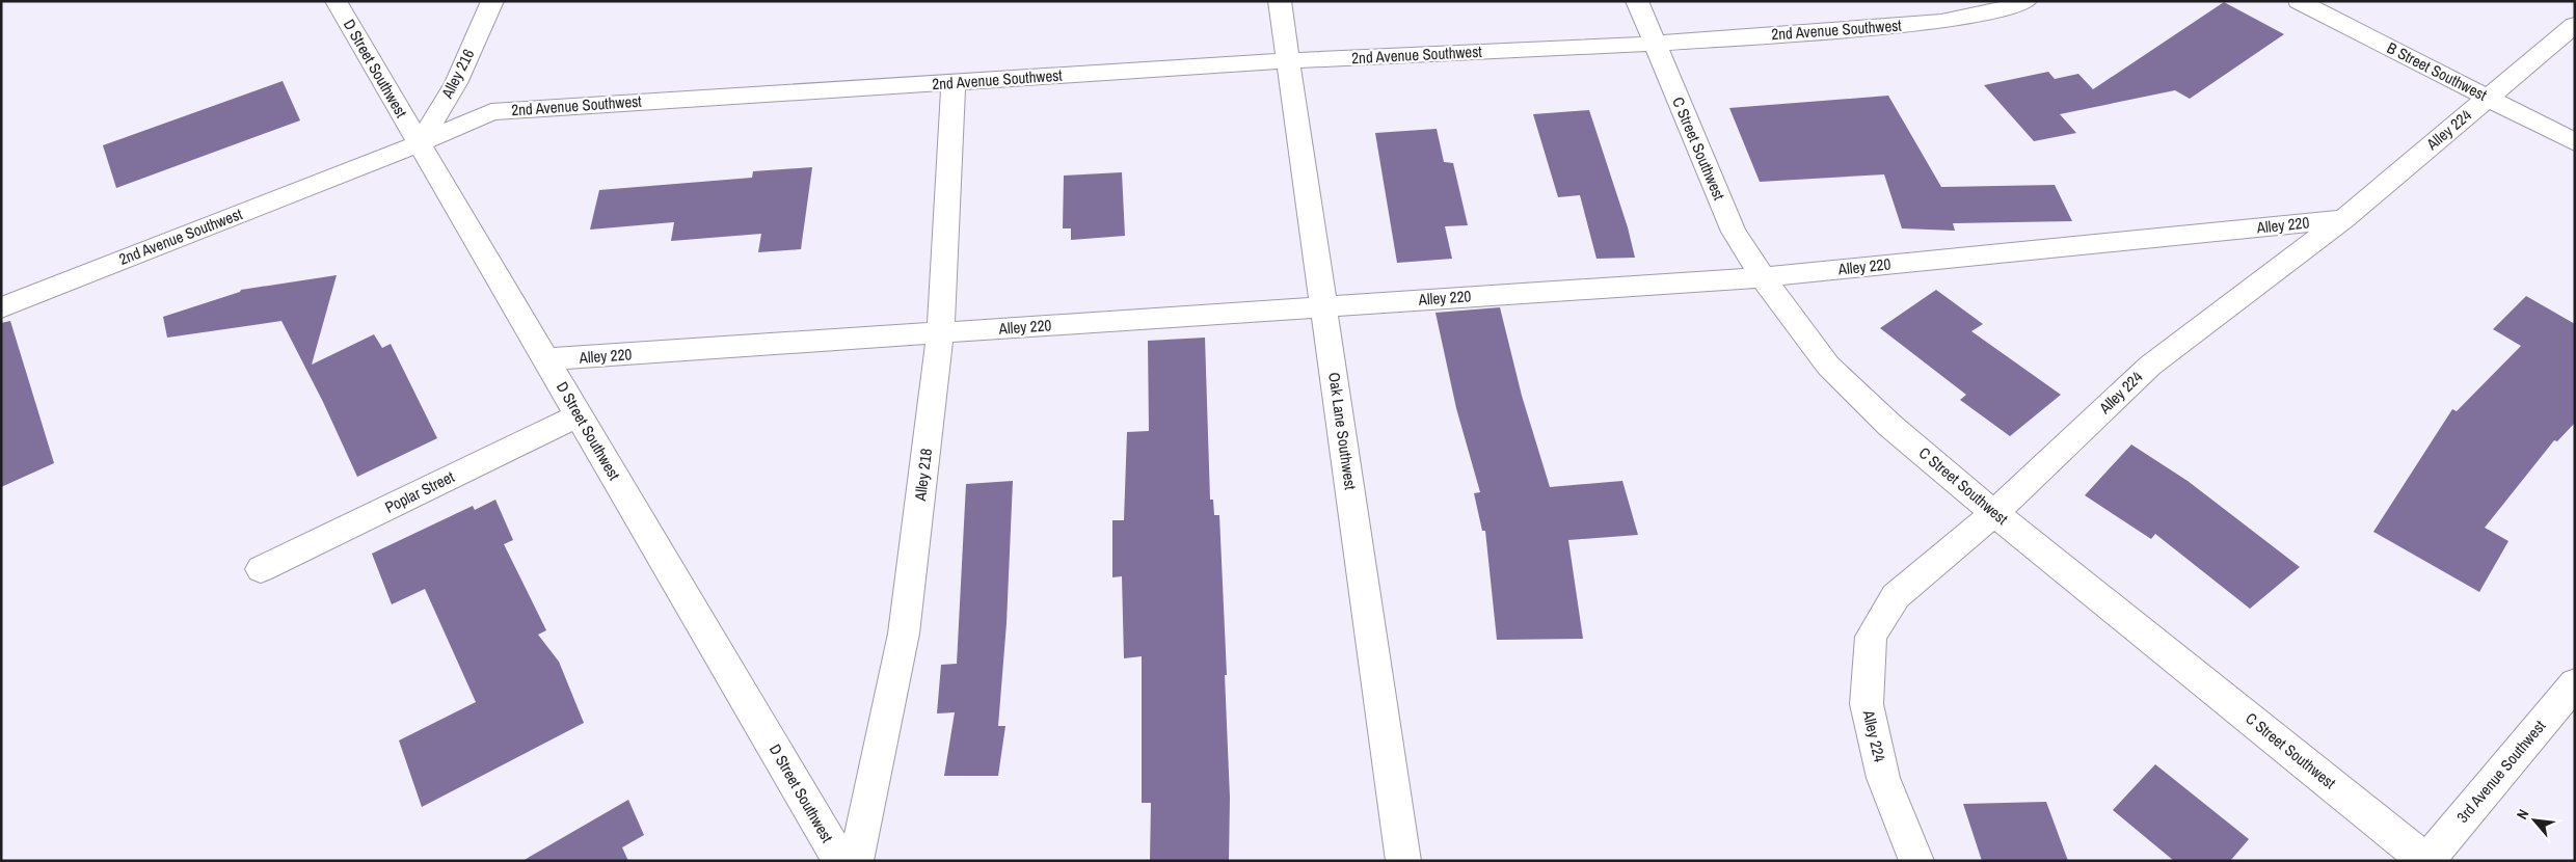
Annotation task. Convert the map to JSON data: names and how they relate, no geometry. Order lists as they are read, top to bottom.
{
  "streets": {
    "street": [
      "2nd Avenue Southwest",
      "D Street Southwest",
      "B Street Southwest",
      "Alley 216",
      "Alley 224",
      "C Street Southwest",
      "Alley 220",
      "Oak Lane Southwest",
      "Alley 218",
      "Poplar Street",
      "3rd Avenue Southwest"
    ]
  },
  "crossings": [
    ["2nd Avenue Southwest", "D Street Southwest"],
    ["2nd Avenue Southwest", "Alley 216"],
    ["2nd Avenue Southwest", "C Street Southwest"],
    ["2nd Avenue Southwest", "Oak Lane Southwest"],
    ["2nd Avenue Southwest", "Alley 218"],
    ["D Street Southwest", "Alley 216"],
    ["D Street Southwest", "Alley 220"],
    ["D Street Southwest", "Poplar Street"],
    ["B Street Southwest", "Alley 224"],
    ["Alley 224", "C Street Southwest"],
    ["Alley 224", "Alley 220"],
    ["C Street Southwest", "Alley 220"],
    ["C Street Southwest", "3rd Avenue Southwest"],
    ["Alley 220", "Oak Lane Southwest"],
    ["Alley 220", "Alley 218"]
  ],
  "north": "top left"
}
